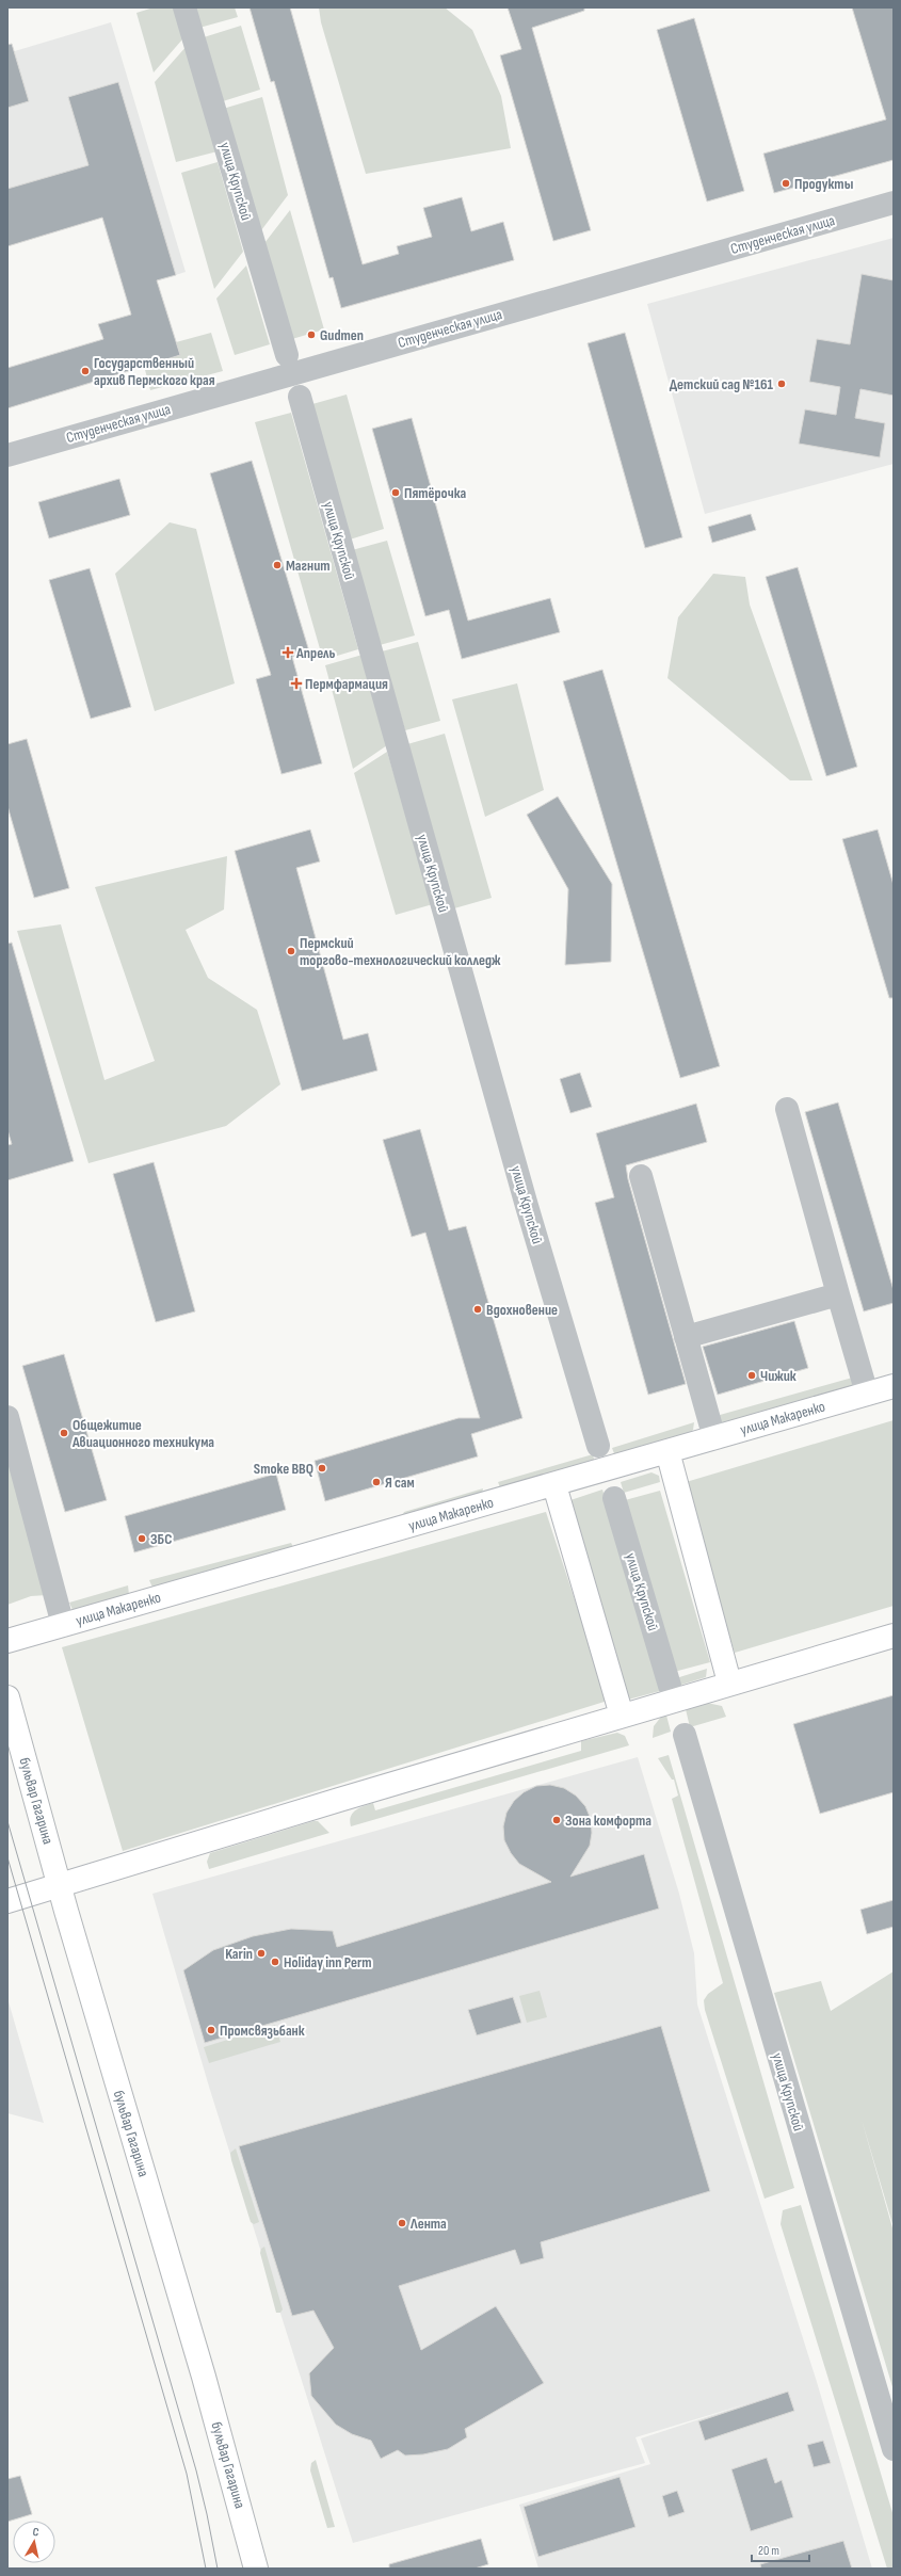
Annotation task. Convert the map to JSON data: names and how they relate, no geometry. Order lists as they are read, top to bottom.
{
  "streets": {
    "main road": ["улица Макаренко", "бульвар Гагарина"],
    "street": ["улица Крупской", "Студенческая улица"]
  },
  "places": {
    "other": [
      "Продукты",
      "Gudmen",
      "Государственный архив Пермского края",
      "Детский сад №161",
      "Пятёрочка",
      "Магнит",
      "Пермский торгово-технологический колледж",
      "Вдохновение",
      "Чижик",
      "Общежитие Авиационного техникума",
      "Smoke BBQ",
      "Я сам",
      "ЗБС",
      "Зона комфорта",
      "Karin",
      "Holiday inn Perm",
      "Промсвязьбанк",
      "Лента"
    ],
    "health": ["Апрель", "Пермфармация"]
  },
  "scale_bar": "20 m",
  "north": "top"
}
